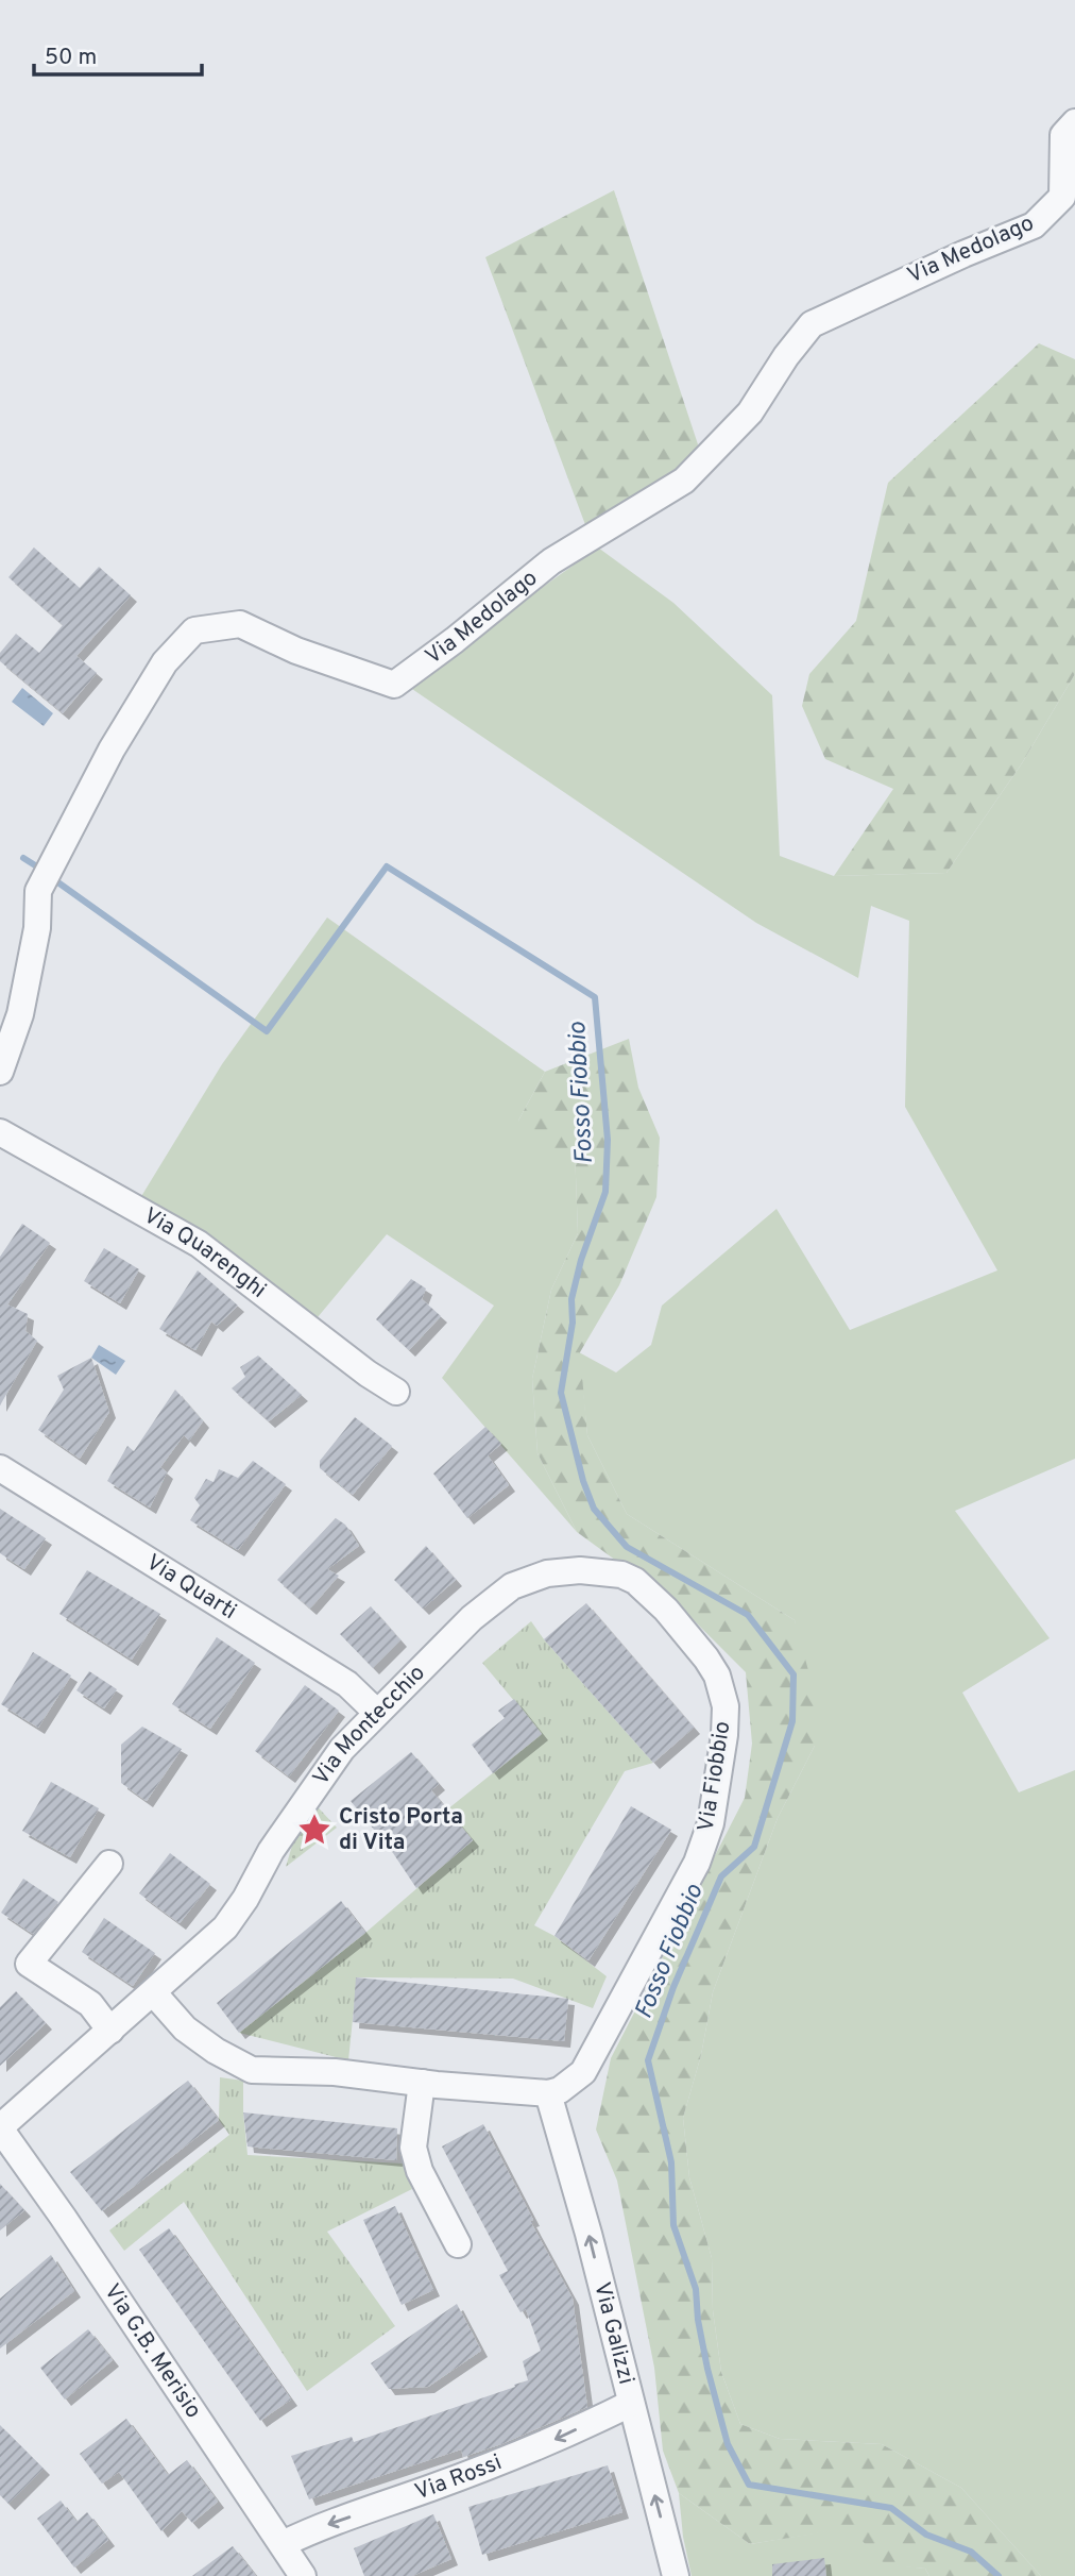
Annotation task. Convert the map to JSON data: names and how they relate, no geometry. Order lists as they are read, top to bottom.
{
  "streets": {
    "street": [
      "Via Medolago",
      "Via Quarenghi",
      "Via Quarti",
      "Via Montecchio",
      "Via Fiobbio",
      "Via Galizzi",
      "Via G.B. Merisio",
      "Via Rossi"
    ]
  },
  "crossings": [
    ["Via Quarti", "Via Montecchio"],
    ["Via Montecchio", "Via Fiobbio"],
    ["Via Montecchio", "Via G.B. Merisio"],
    ["Via Fiobbio", "Via Galizzi"],
    ["Via Galizzi", "Via Rossi"],
    ["Via G.B. Merisio", "Via Rossi"]
  ],
  "one_way": ["Via Galizzi", "Via Rossi"],
  "water": ["Fosso Fiobbio"],
  "places": {
    "place": ["Cristo Porta di Vita"]
  },
  "scale_bar": "50 m"
}
